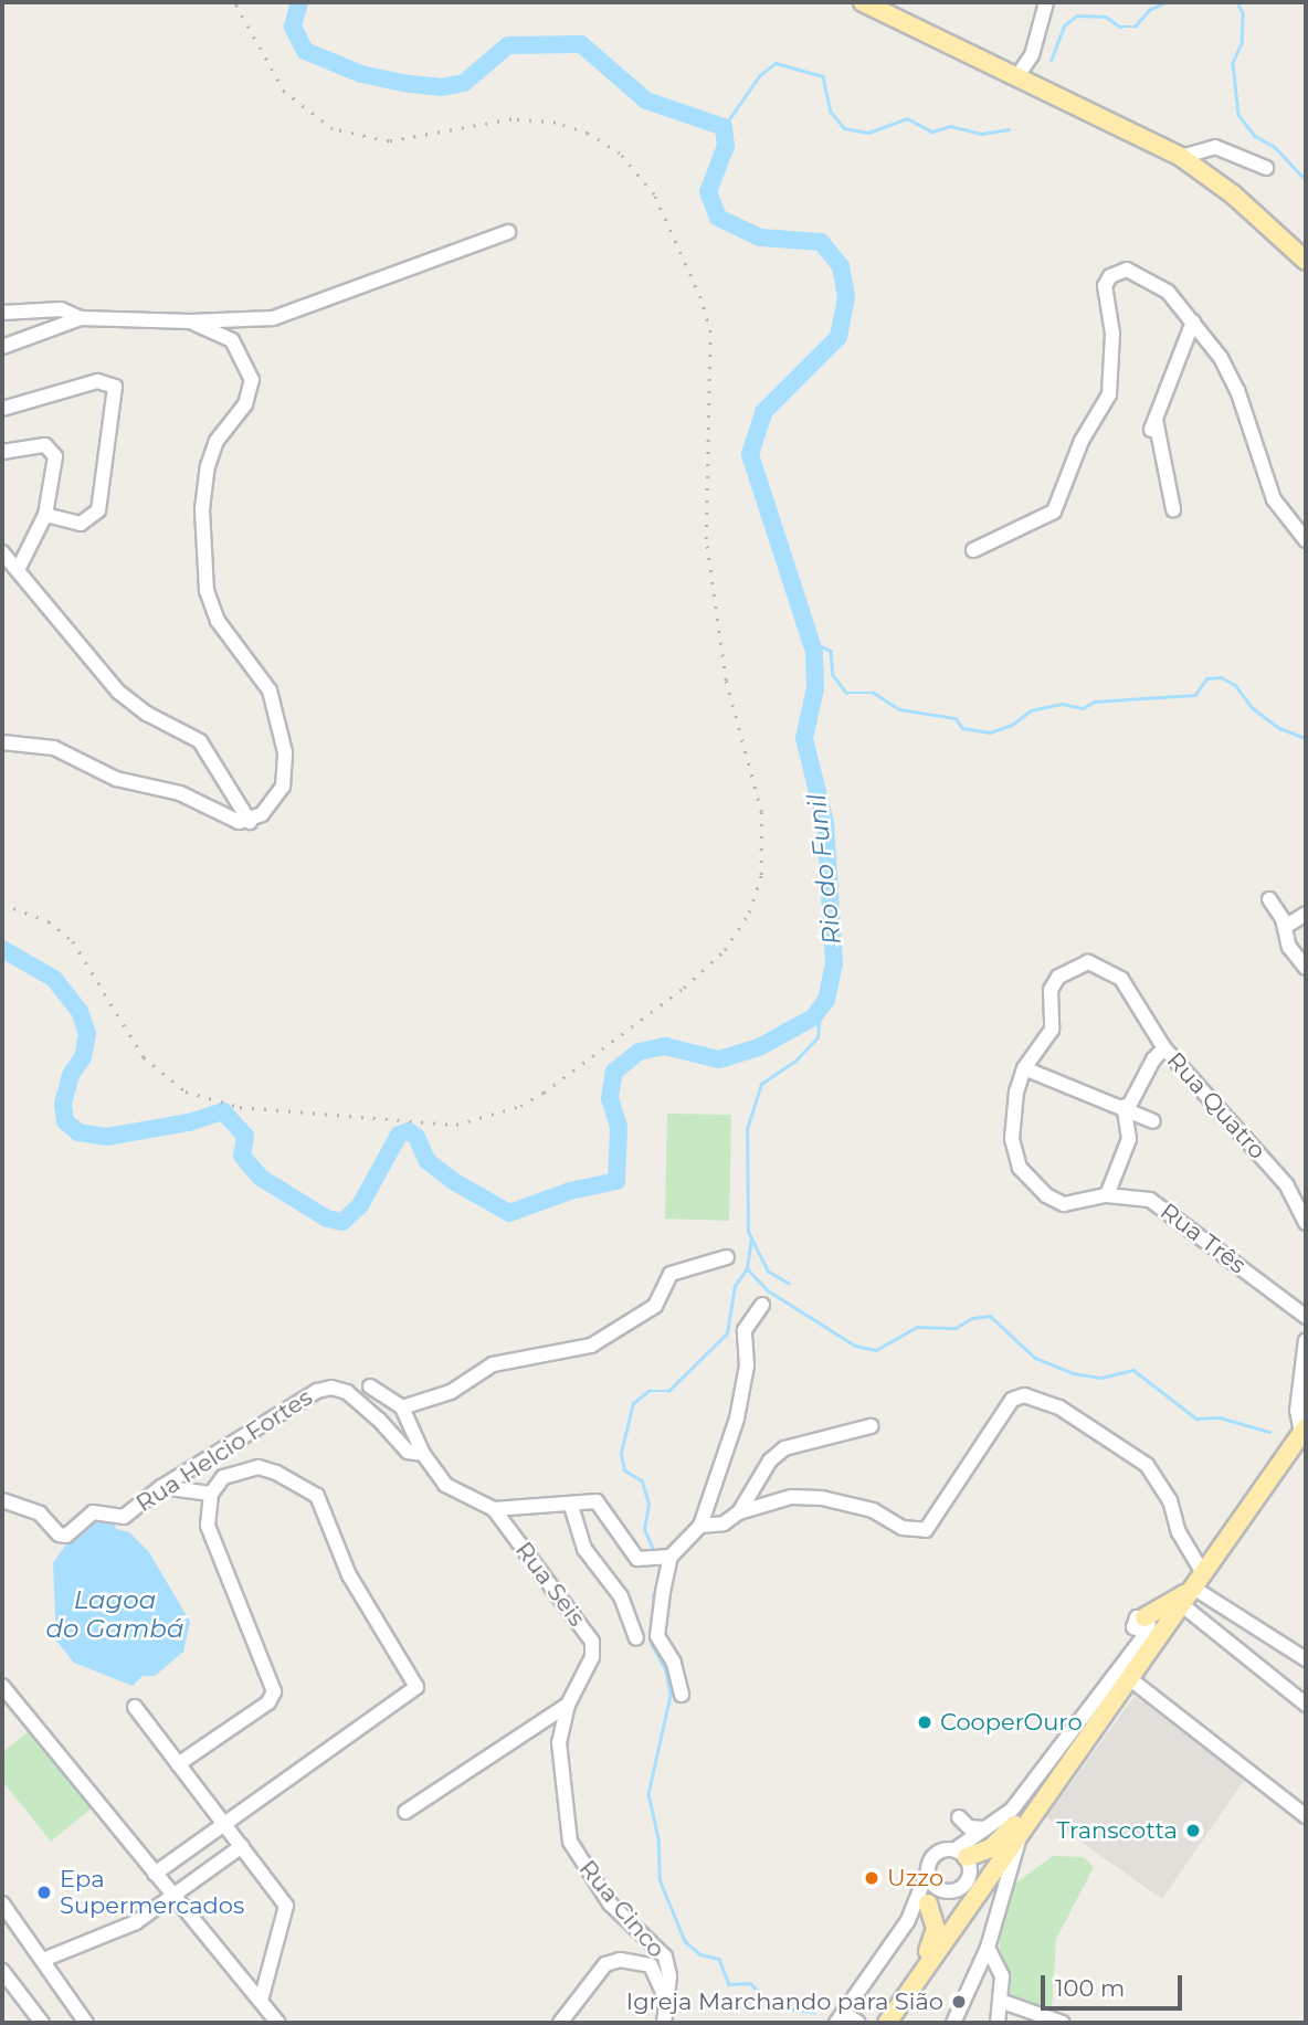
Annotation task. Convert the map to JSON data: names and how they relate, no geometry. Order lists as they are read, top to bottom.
{
  "streets": {
    "street": [
      "Rua Quatro",
      "Rua Três",
      "Rua Helcio Fortes",
      "Rua Seis",
      "Rua Cinco"
    ]
  },
  "crossings": [
    ["Rua Quatro", "Rua Três"],
    ["Rua Helcio Fortes", "Rua Seis"],
    ["Rua Seis", "Rua Cinco"]
  ],
  "water": ["Rio do Funil", "Lagoa do Gambá"],
  "places": [
    "CooperOuro",
    "Transcotta",
    "Uzzo",
    "Epa Supermercados",
    "Igreja Marchando para Sião"
  ],
  "scale_bar": "100 m"
}
